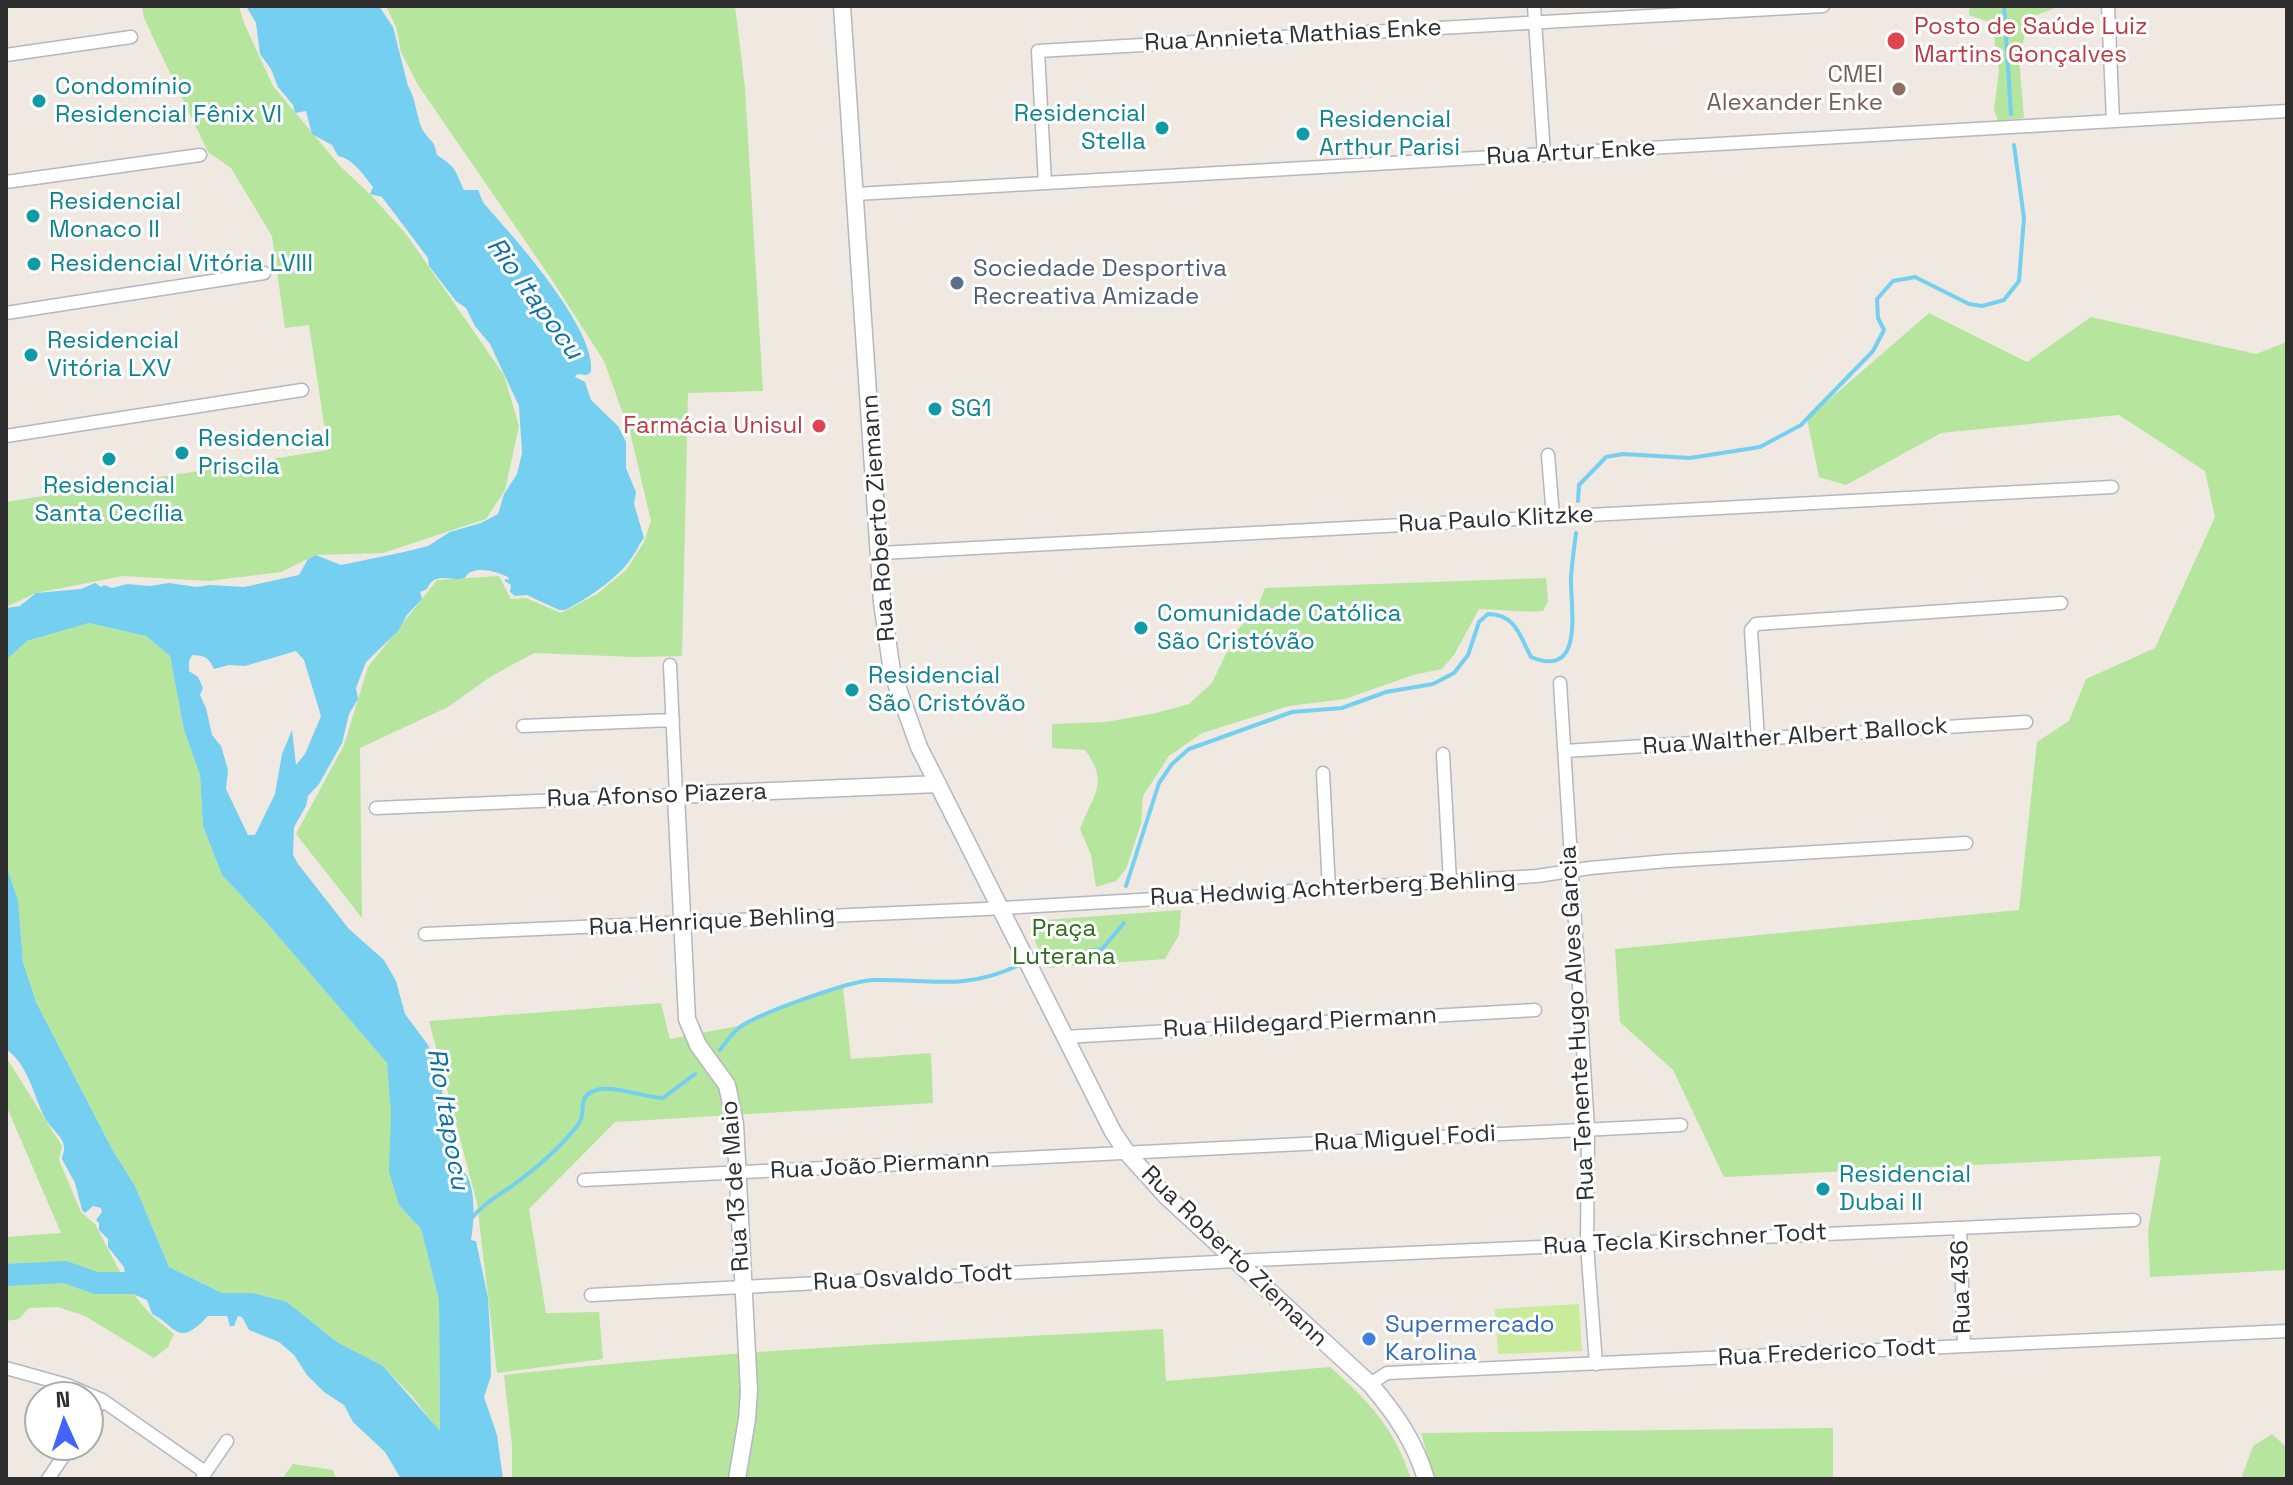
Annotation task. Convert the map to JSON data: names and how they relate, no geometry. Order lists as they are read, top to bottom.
{
  "streets": {
    "main road": ["Rua Roberto Ziemann", "Rua Afonso Piazera", "Rua 13 de Maio"],
    "street": [
      "Rua Annieta Mathias Enke",
      "Rua Artur Enke",
      "Rua Paulo Klitzke",
      "Rua Walther Albert Ballock",
      "Rua Hedwig Achterberg Behling",
      "Rua Henrique Behling",
      "Rua Hildegard Piermann",
      "Rua Tenente Hugo Alves Garcia",
      "Rua Miguel Fodi",
      "Rua João Piermann",
      "Rua Tecla Kirschner Todt",
      "Rua Osvaldo Todt",
      "Rua 436",
      "Rua Frederico Todt"
    ]
  },
  "crossings": [
    ["Rua Annieta Mathias Enke", "Rua Artur Enke"],
    ["Rua Artur Enke", "Rua Roberto Ziemann"],
    ["Rua Roberto Ziemann", "Rua Paulo Klitzke"],
    ["Rua Roberto Ziemann", "Rua Afonso Piazera"],
    ["Rua Roberto Ziemann", "Rua Hedwig Achterberg Behling"],
    ["Rua Roberto Ziemann", "Rua Henrique Behling"],
    ["Rua Roberto Ziemann", "Rua Hildegard Piermann"],
    ["Rua Roberto Ziemann", "Rua Miguel Fodi"],
    ["Rua Roberto Ziemann", "Rua João Piermann"],
    ["Rua Roberto Ziemann", "Rua Tecla Kirschner Todt"],
    ["Rua Roberto Ziemann", "Rua Osvaldo Todt"],
    ["Rua Roberto Ziemann", "Rua Frederico Todt"],
    ["Rua Walther Albert Ballock", "Rua Tenente Hugo Alves Garcia"],
    ["Rua Afonso Piazera", "Rua 13 de Maio"],
    ["Rua Hedwig Achterberg Behling", "Rua Henrique Behling"],
    ["Rua Hedwig Achterberg Behling", "Rua Tenente Hugo Alves Garcia"],
    ["Rua Henrique Behling", "Rua 13 de Maio"],
    ["Rua Tenente Hugo Alves Garcia", "Rua Miguel Fodi"],
    ["Rua Tenente Hugo Alves Garcia", "Rua Tecla Kirschner Todt"],
    ["Rua Tenente Hugo Alves Garcia", "Rua Frederico Todt"],
    ["Rua Miguel Fodi", "Rua João Piermann"],
    ["Rua João Piermann", "Rua 13 de Maio"],
    ["Rua 13 de Maio", "Rua Osvaldo Todt"],
    ["Rua Tecla Kirschner Todt", "Rua Osvaldo Todt"],
    ["Rua Tecla Kirschner Todt", "Rua 436"],
    ["Rua 436", "Rua Frederico Todt"]
  ],
  "water": ["Rio Itapocu"],
  "parks": ["Praça Luterana"],
  "places": [
    "Posto de Saúde Luiz Martins Gonçalves",
    "CMEI Alexander Enke",
    "Condomínio Residencial Fênix VI",
    "Residencial Stella",
    "Residencial Arthur Parisi",
    "Residencial Monaco II",
    "Residencial Vitória LVIII",
    "Sociedade Desportiva Recreativa Amizade",
    "Residencial Vitória LXV",
    "SG1",
    "Farmácia Unisul",
    "Residencial Priscila",
    "Residencial Santa Cecília",
    "Comunidade Católica São Cristóvão",
    "Residencial São Cristóvão",
    "Residencial Dubai II",
    "Supermercado Karolina"
  ],
  "north": "top"
}
